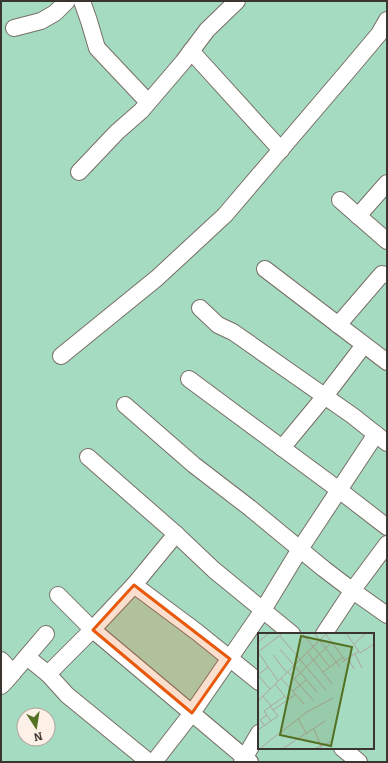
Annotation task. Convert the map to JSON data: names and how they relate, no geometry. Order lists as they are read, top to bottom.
{
  "north": "bottom"
}
